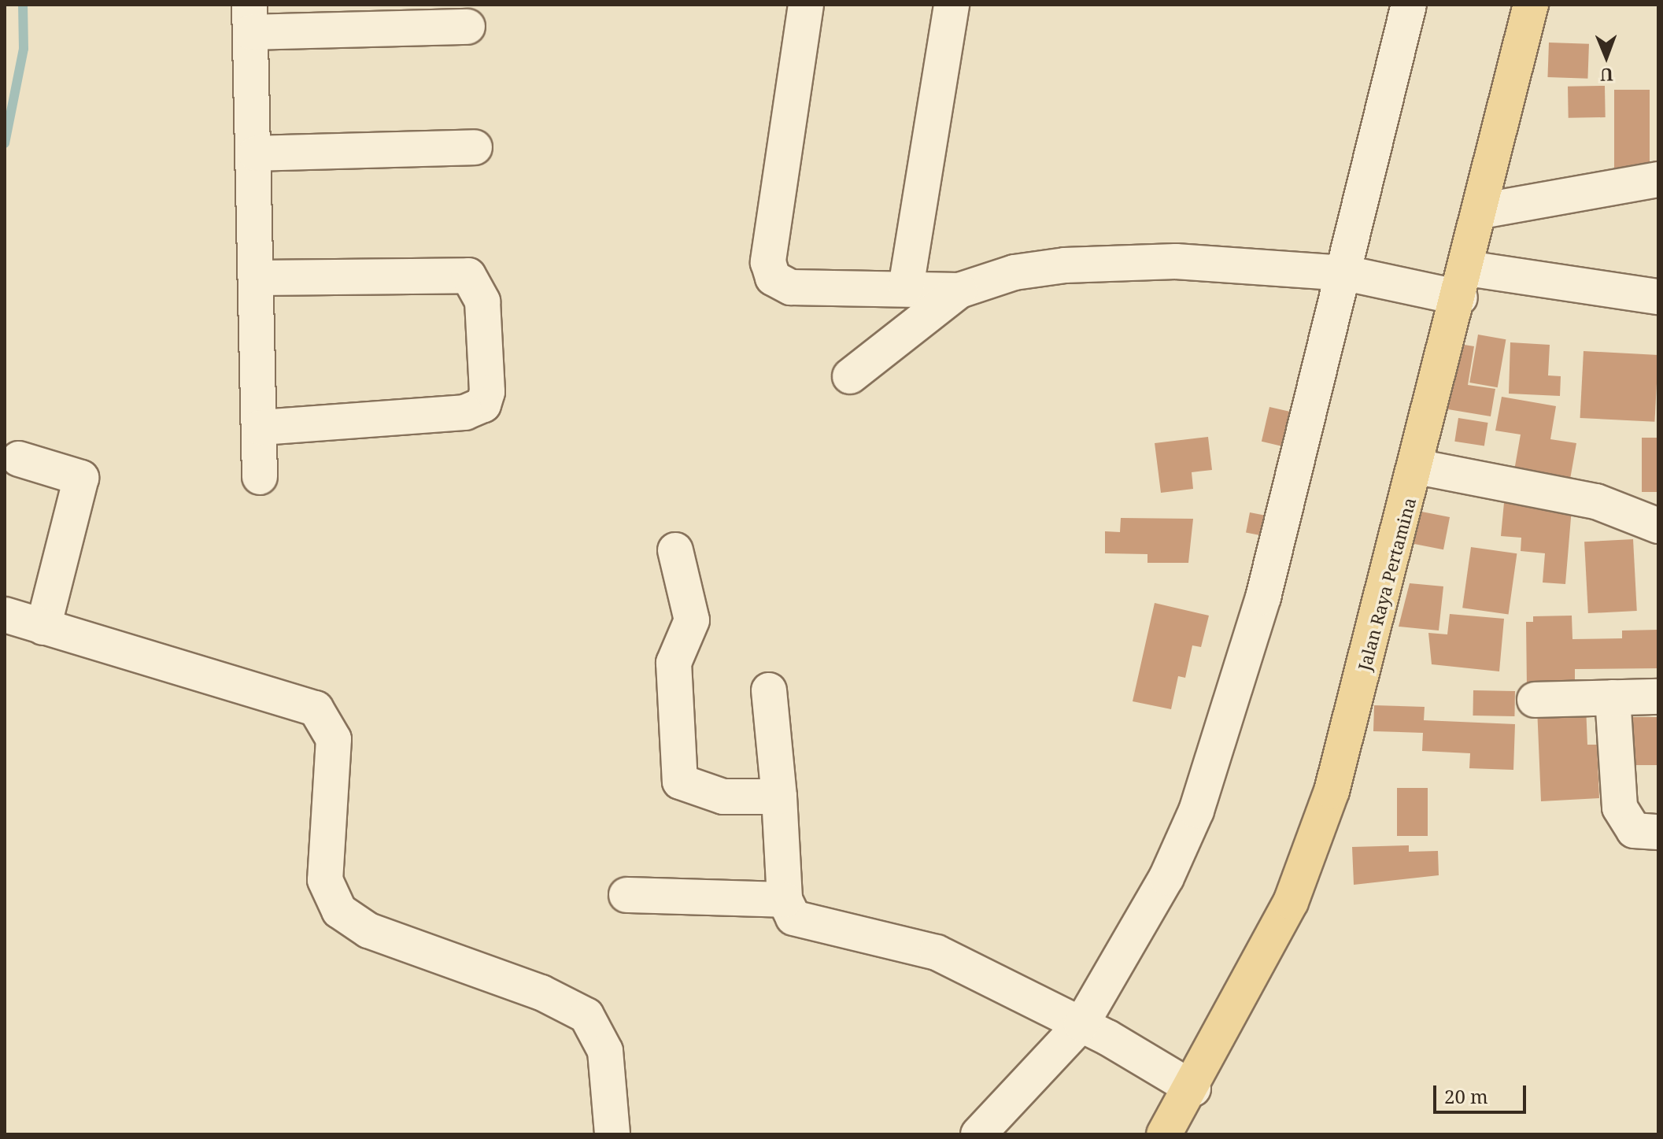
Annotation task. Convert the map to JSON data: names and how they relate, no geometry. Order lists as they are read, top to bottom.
{
  "streets": {
    "main road": ["Jalan Raya Pertamina"]
  },
  "scale_bar": "20 m",
  "north": "bottom"
}
